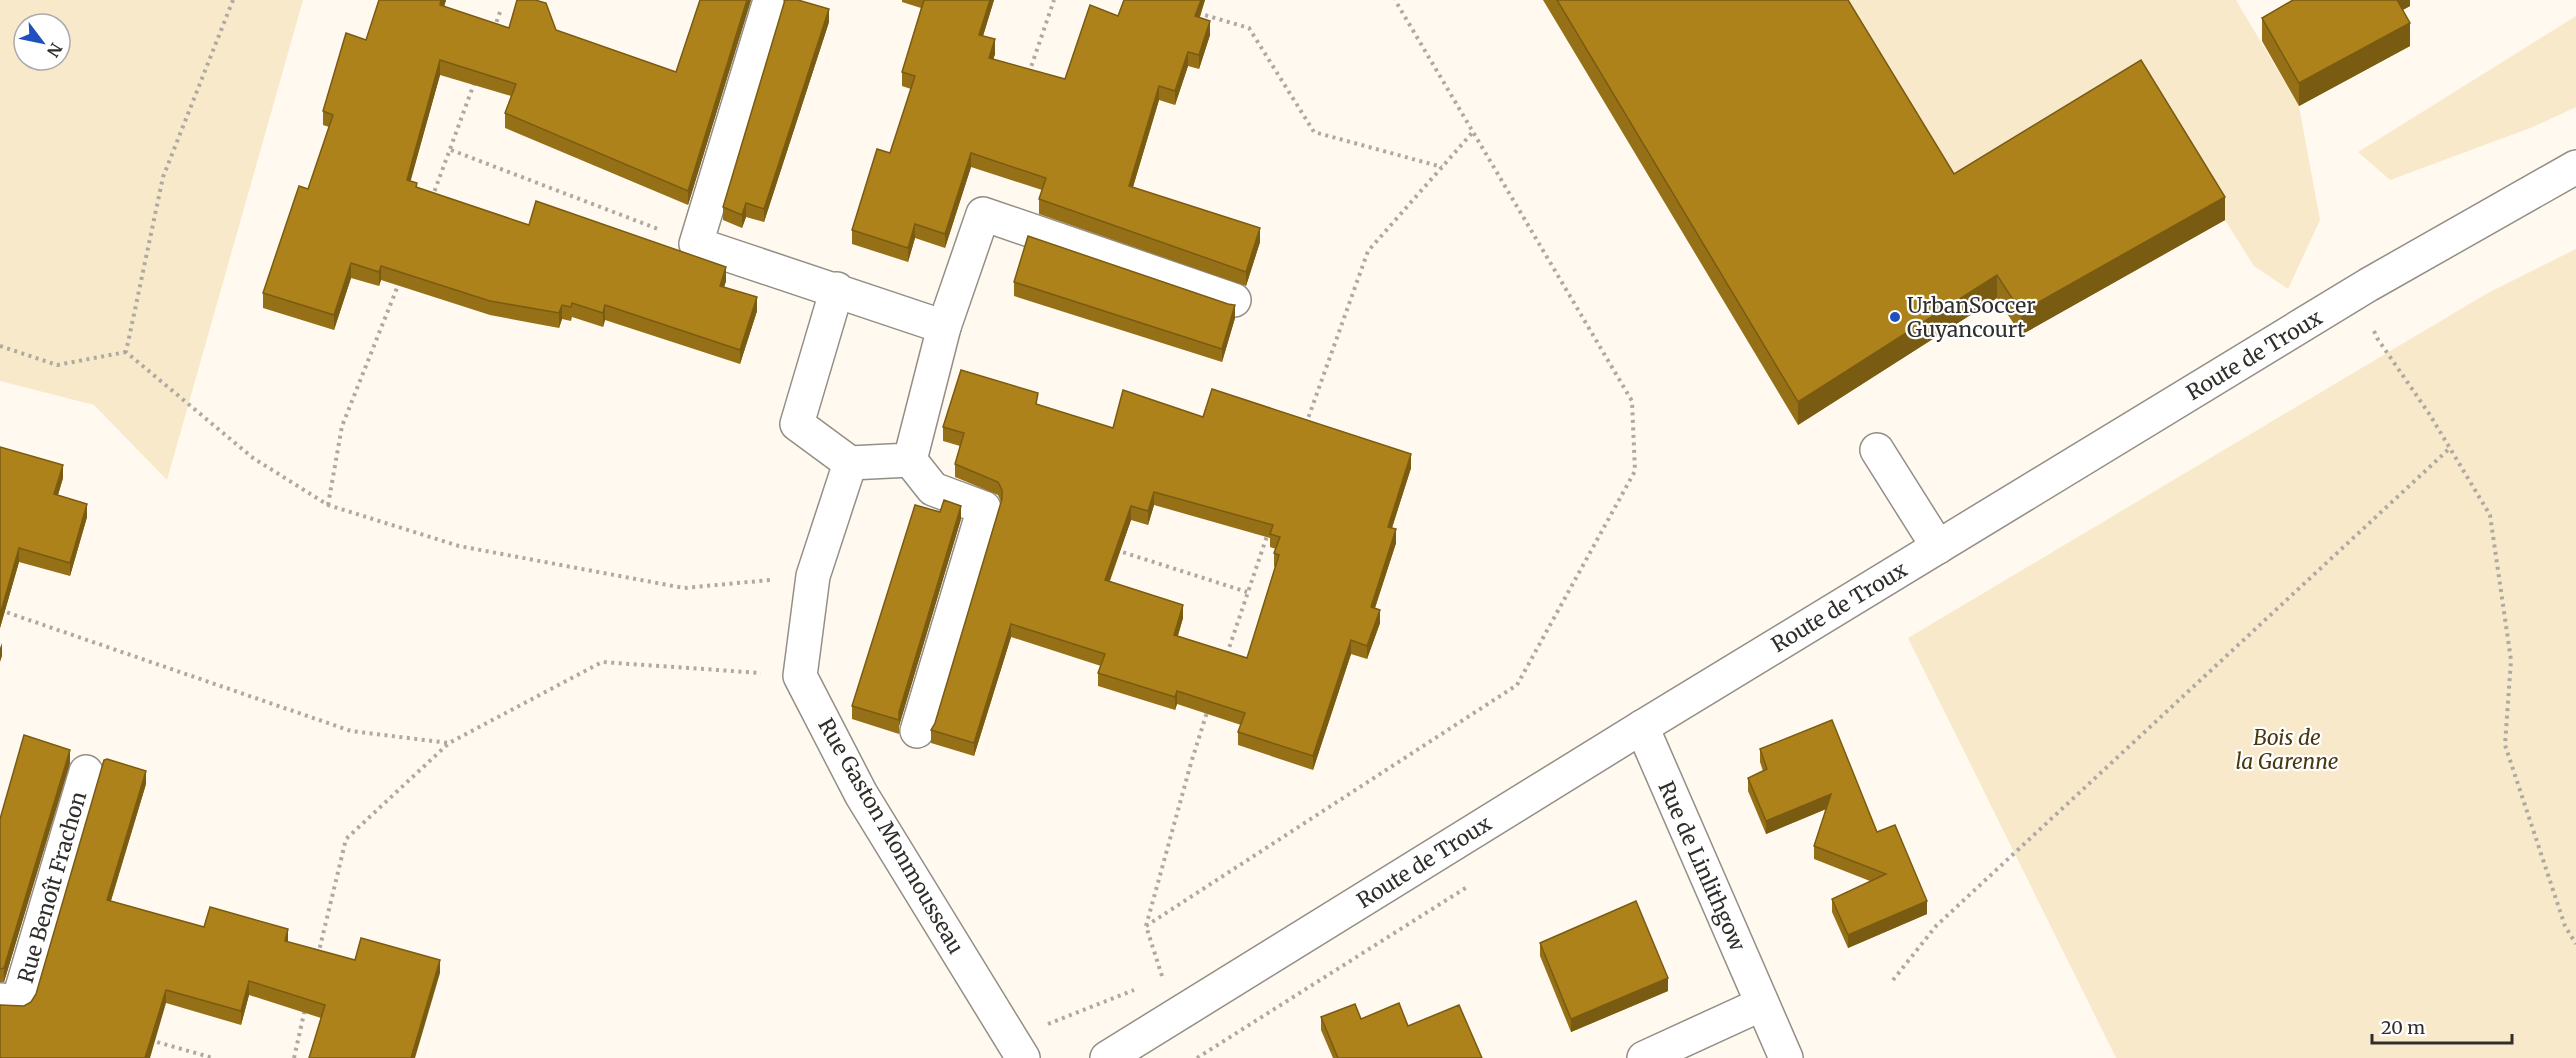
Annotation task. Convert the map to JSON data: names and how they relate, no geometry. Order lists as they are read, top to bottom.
{
  "streets": {
    "street": [
      "Route de Troux",
      "Rue Gaston Monmousseau",
      "Rue de Linlithgow",
      "Rue Benoît Frachon"
    ]
  },
  "crossings": [
    ["Route de Troux", "Rue de Linlithgow"]
  ],
  "parks": ["Bois de la Garenne"],
  "places": ["UrbanSoccer Guyancourt"],
  "scale_bar": "20 m",
  "north": "bottom right"
}
